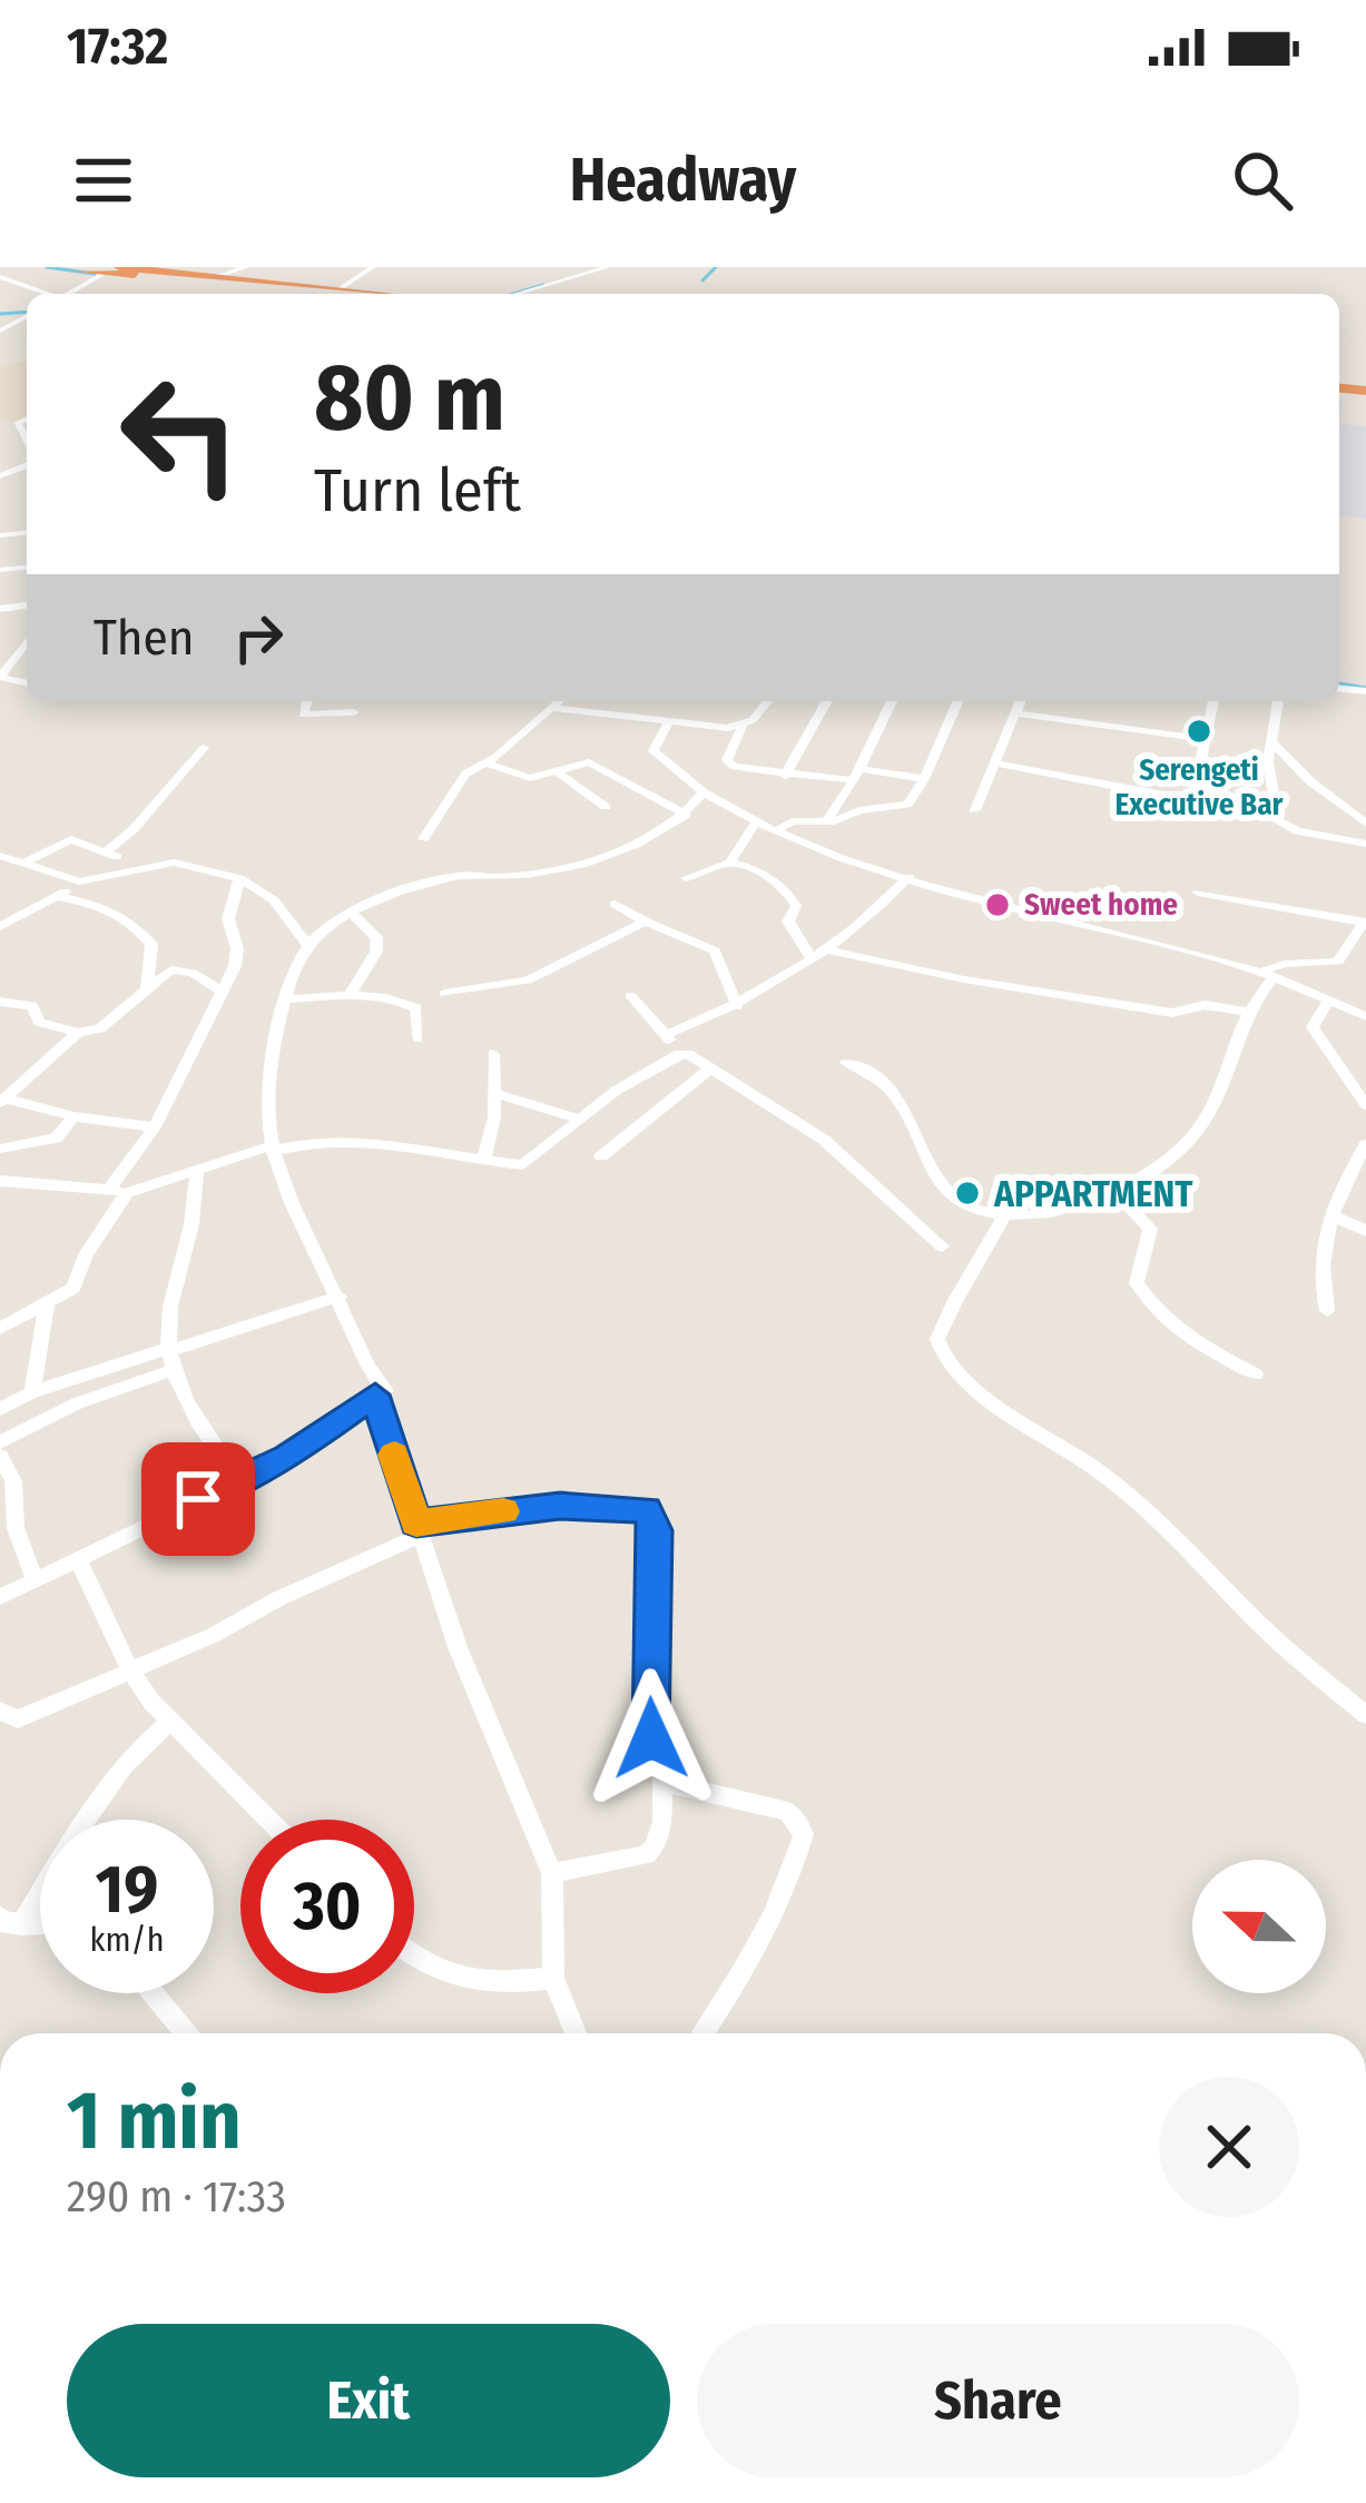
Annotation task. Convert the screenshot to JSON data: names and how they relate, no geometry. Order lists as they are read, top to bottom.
{
  "places": ["Serengeti Executive Bar", "Sweet home", "APPARTMENT"],
  "north": "left",
  "page": {
    "status": "17:32",
    "header": "Headway",
    "turn": ["80 m", "Turn left"],
    "then": "Then",
    "speed": "19 km/h",
    "limit": "30",
    "heading": ["1 min", "290 m · 17:33"],
    "buttons": ["Exit", "Share"]
  }
}
